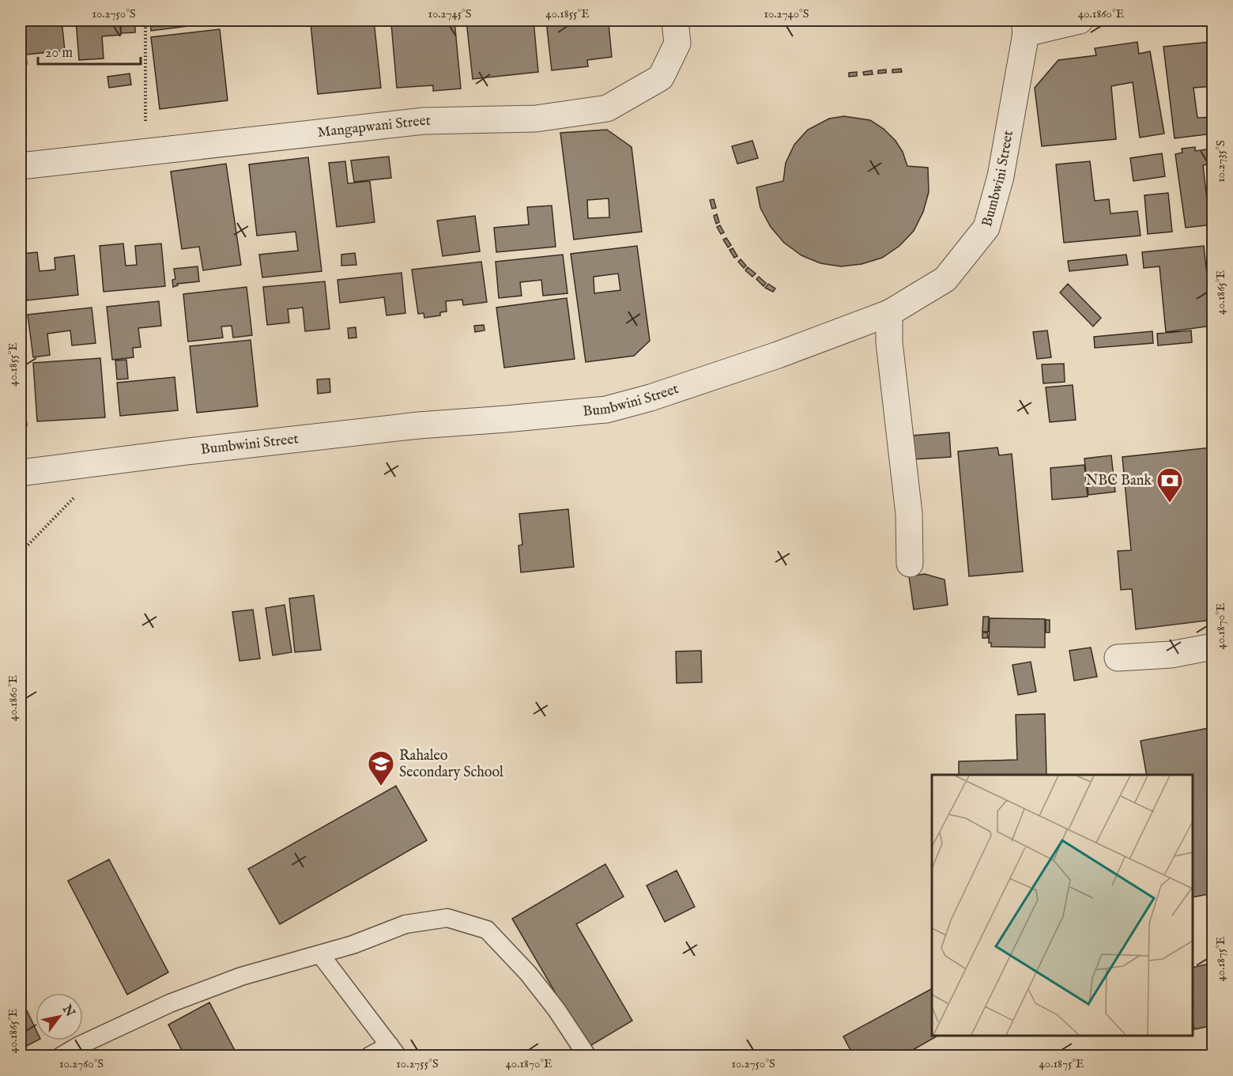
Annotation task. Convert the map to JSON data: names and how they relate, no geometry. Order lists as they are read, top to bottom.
{
  "streets": {
    "street": ["Mangapwani Street", "Bumbwini Street"]
  },
  "places": {
    "bank": ["NBC Bank"],
    "school or university": ["Rahaleo Secondary School"]
  },
  "scale_bar": "20 m",
  "north": "top right",
  "coordinates": [
    "10.2750°S",
    "10.2745°S",
    "40.1855°E",
    "10.2740°S",
    "40.1860°E",
    "10.2735°S",
    "40.1865°E",
    "40.1870°E",
    "40.1875°E",
    "10.2760°S",
    "10.2755°S"
  ]
}
